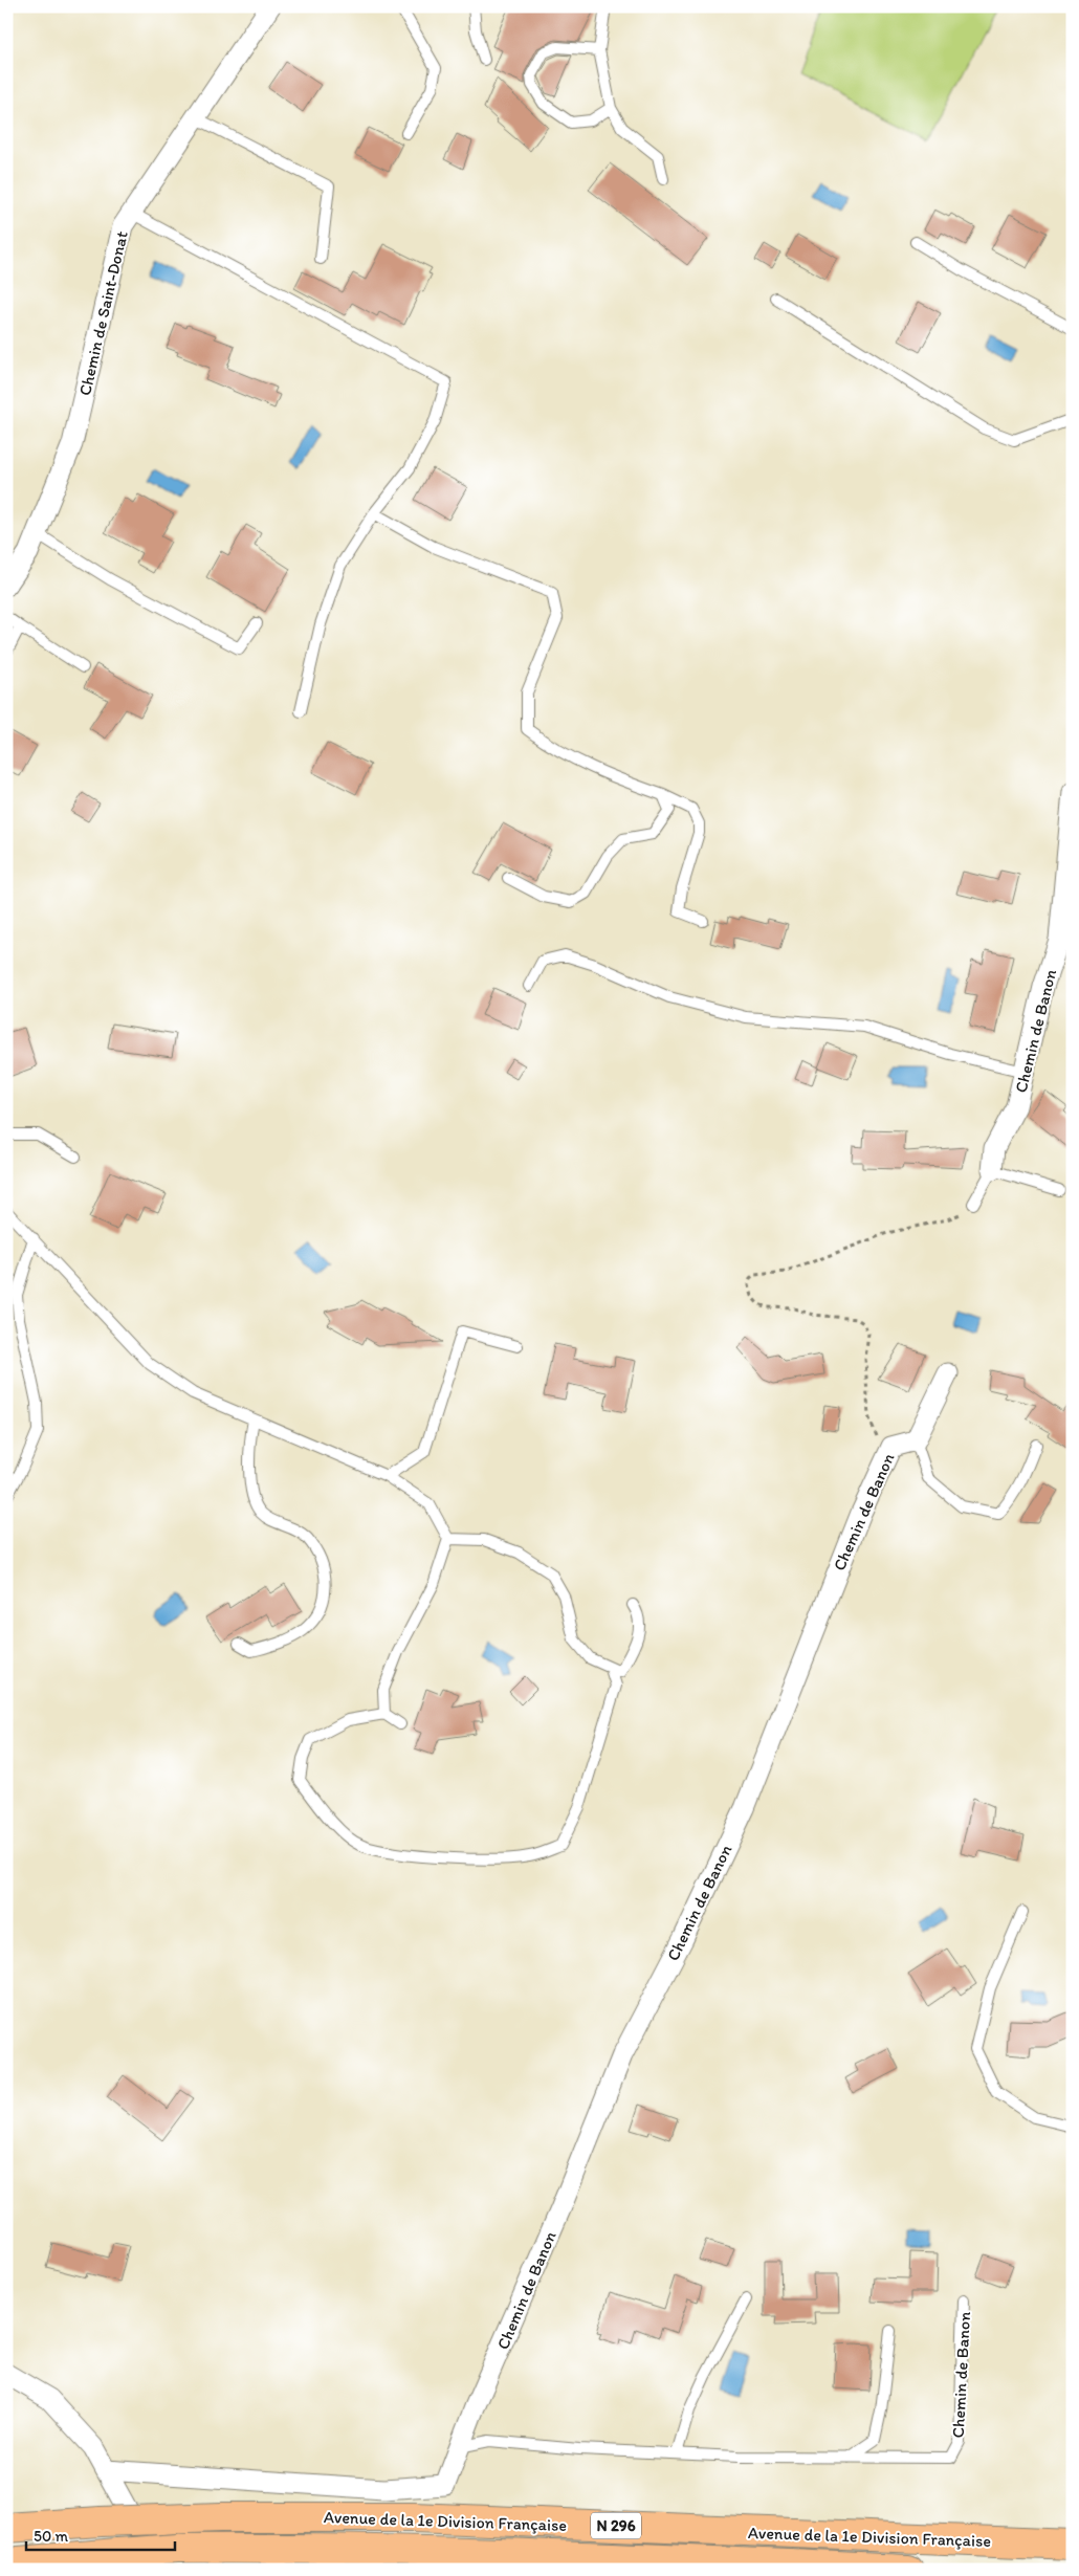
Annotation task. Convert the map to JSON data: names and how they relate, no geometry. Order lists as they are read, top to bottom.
{
  "streets": {
    "highway": ["Avenue de la 1e Division Française", "N 296"],
    "street": ["Chemin de Saint-Donat", "Chemin de Banon"]
  },
  "scale_bar": "50 m"
}
